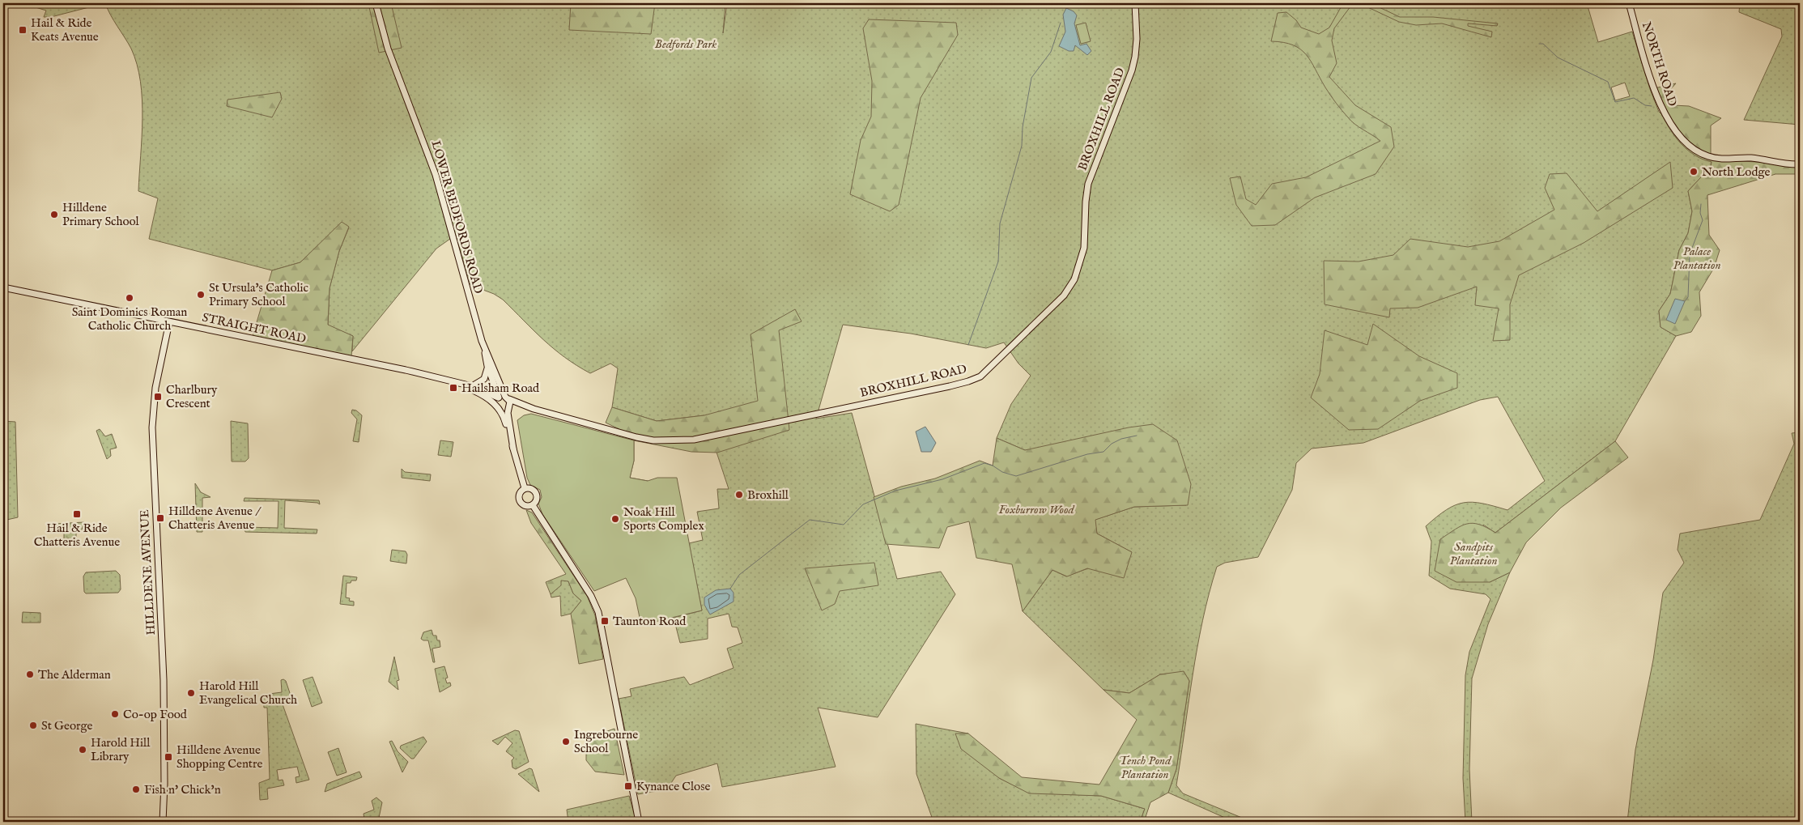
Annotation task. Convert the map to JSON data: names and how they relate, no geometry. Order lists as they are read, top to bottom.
{
  "streets": {
    "street": [
      "NORTH ROAD",
      "BROXHILL ROAD",
      "LOWER BEDFORDS ROAD",
      "STRAIGHT ROAD",
      "HILLDENE AVENUE"
    ]
  },
  "crossings": [
    ["BROXHILL ROAD", "LOWER BEDFORDS ROAD"],
    ["BROXHILL ROAD", "STRAIGHT ROAD"],
    ["LOWER BEDFORDS ROAD", "STRAIGHT ROAD"],
    ["STRAIGHT ROAD", "HILLDENE AVENUE"]
  ],
  "parks": [
    "Bedfords Park",
    "Palace Plantation",
    "Foxburrow Wood",
    "Sandpits Plantation",
    "Tench Pond Plantation"
  ],
  "places": {
    "transit": [
      "Hail & Ride Keats Avenue",
      "Hailsham Road",
      "Charlbury Crescent",
      "Hail & Ride Chatteris Avenue",
      "Hilldene Avenue / Chatteris Avenue",
      "Taunton Road",
      "Hilldene Avenue Shopping Centre",
      "Kynance Close"
    ],
    "other": [
      "North Lodge",
      "Hilldene Primary School",
      "St Ursula's Catholic Primary School",
      "Saint Dominics Roman Catholic Church",
      "Broxhill",
      "Noak Hill Sports Complex",
      "The Alderman",
      "Harold Hill Evangelical Church",
      "Co-op Food",
      "St George",
      "Ingrebourne School",
      "Harold Hill Library",
      "Fish n' Chick'n"
    ]
  }
}
